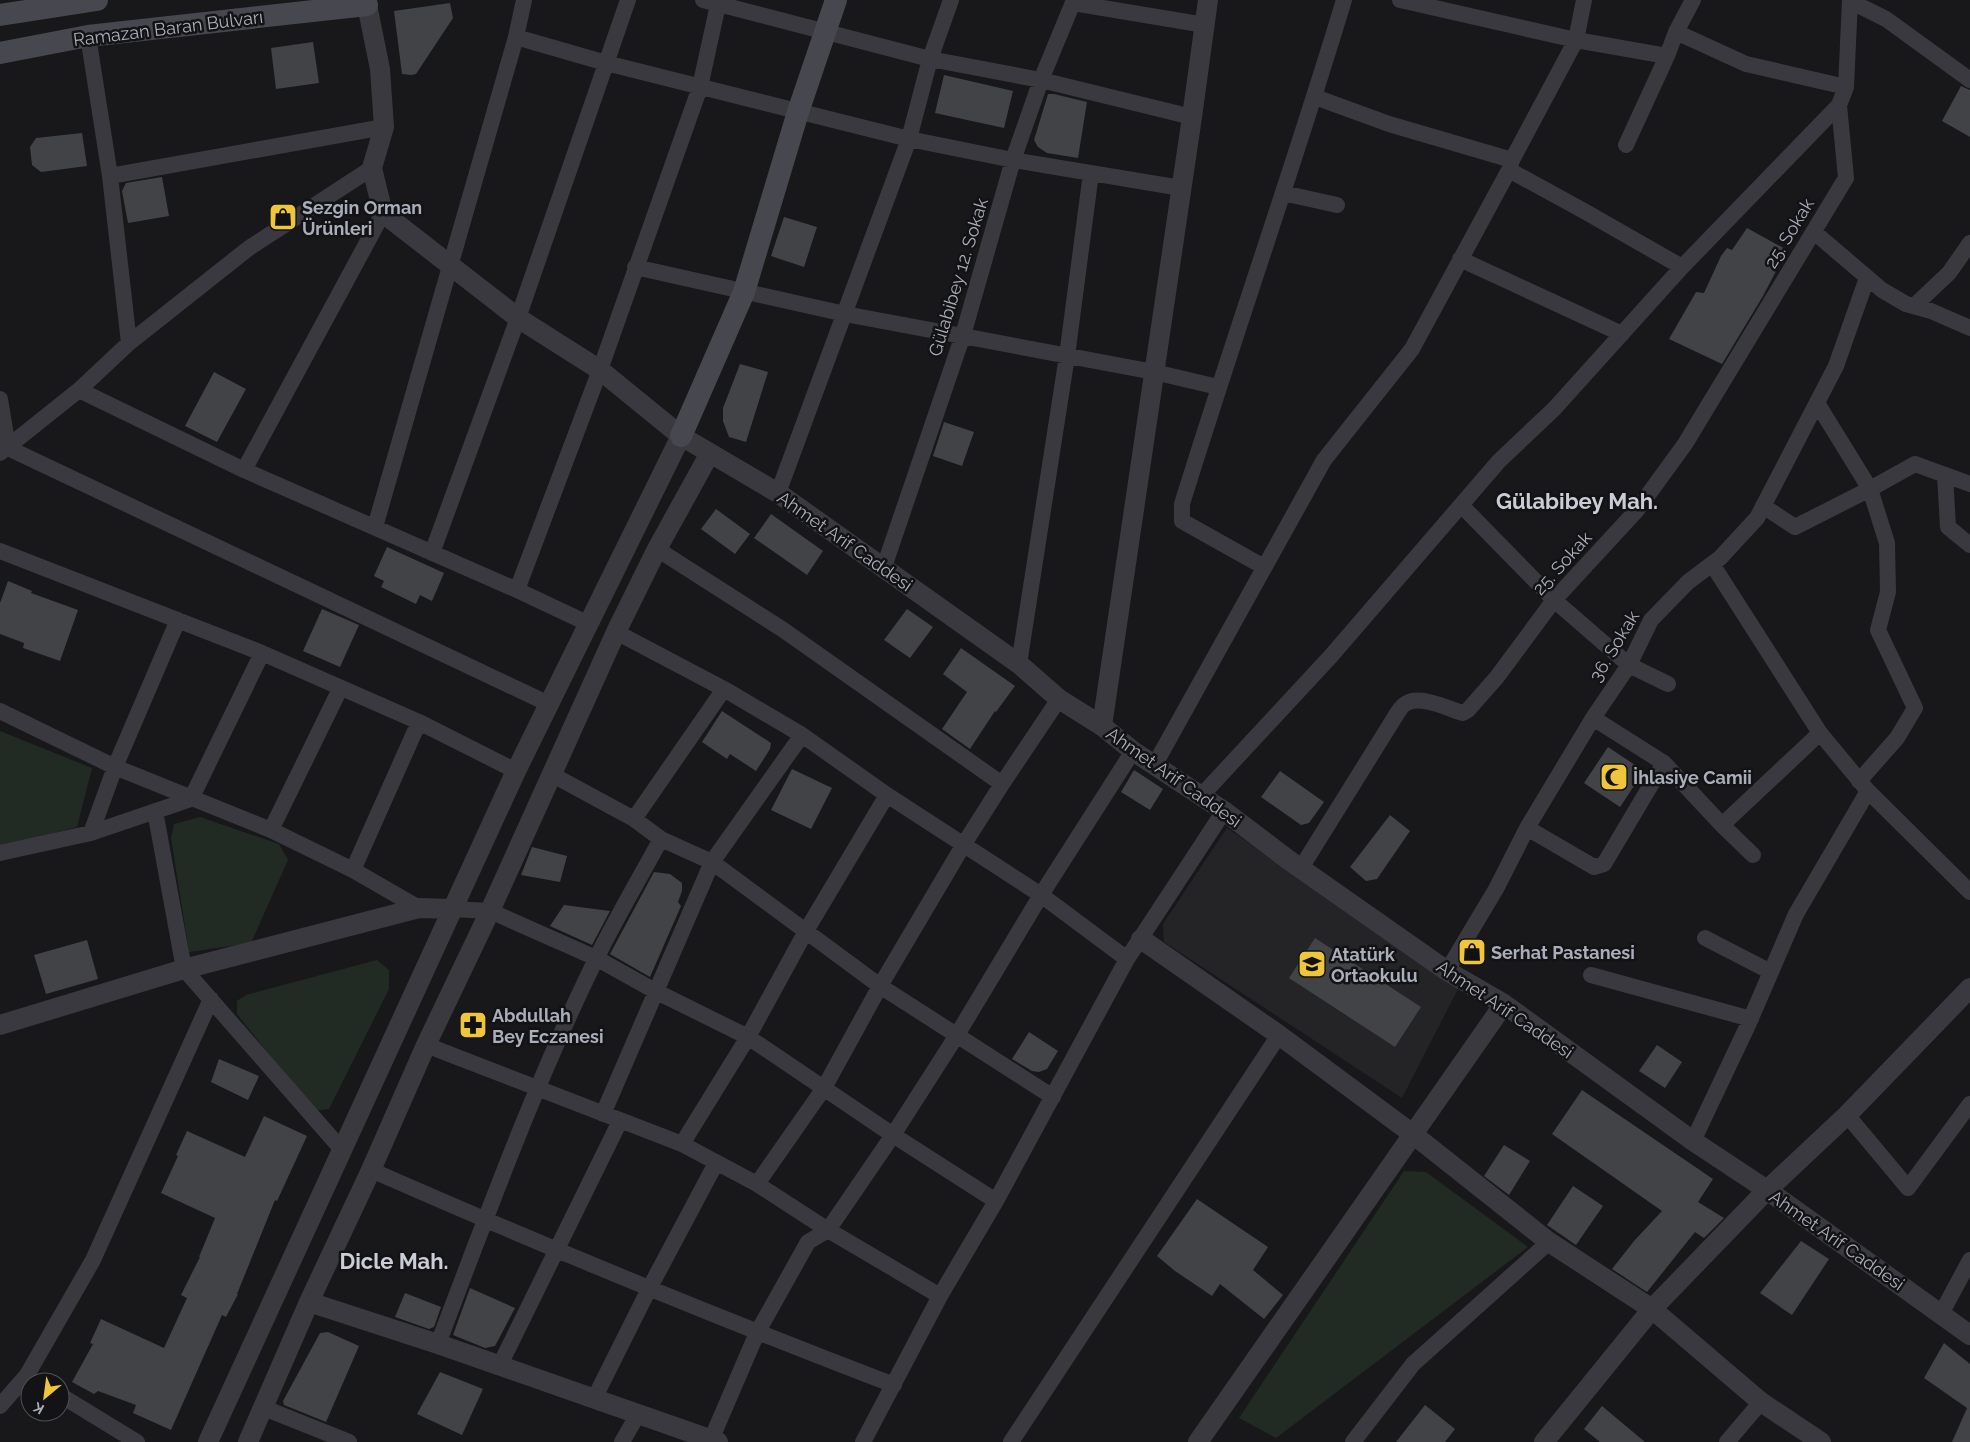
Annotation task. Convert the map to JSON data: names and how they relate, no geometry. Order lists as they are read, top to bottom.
{
  "streets": {
    "main road": ["Ramazan Baran Bulvarı"],
    "street": [
      "25. Sokak",
      "Gülabibey 12. Sokak",
      "Ahmet Arif Caddesi",
      "36. Sokak"
    ]
  },
  "crossings": [
    ["25. Sokak", "Ahmet Arif Caddesi"],
    ["Gülabibey 12. Sokak", "Ahmet Arif Caddesi"],
    ["Ahmet Arif Caddesi", "36. Sokak"]
  ],
  "districts": ["Gülabibey Mah.", "Dicle Mah."],
  "places": {
    "shop": ["Sezgin Orman Ürünleri", "Serhat Pastanesi"],
    "mosque": ["İhlasiye Camii"],
    "school or university": ["Atatürk Ortaokulu"],
    "pharmacy": ["Abdullah Bey Eczanesi"]
  },
  "north": "bottom left"
}
